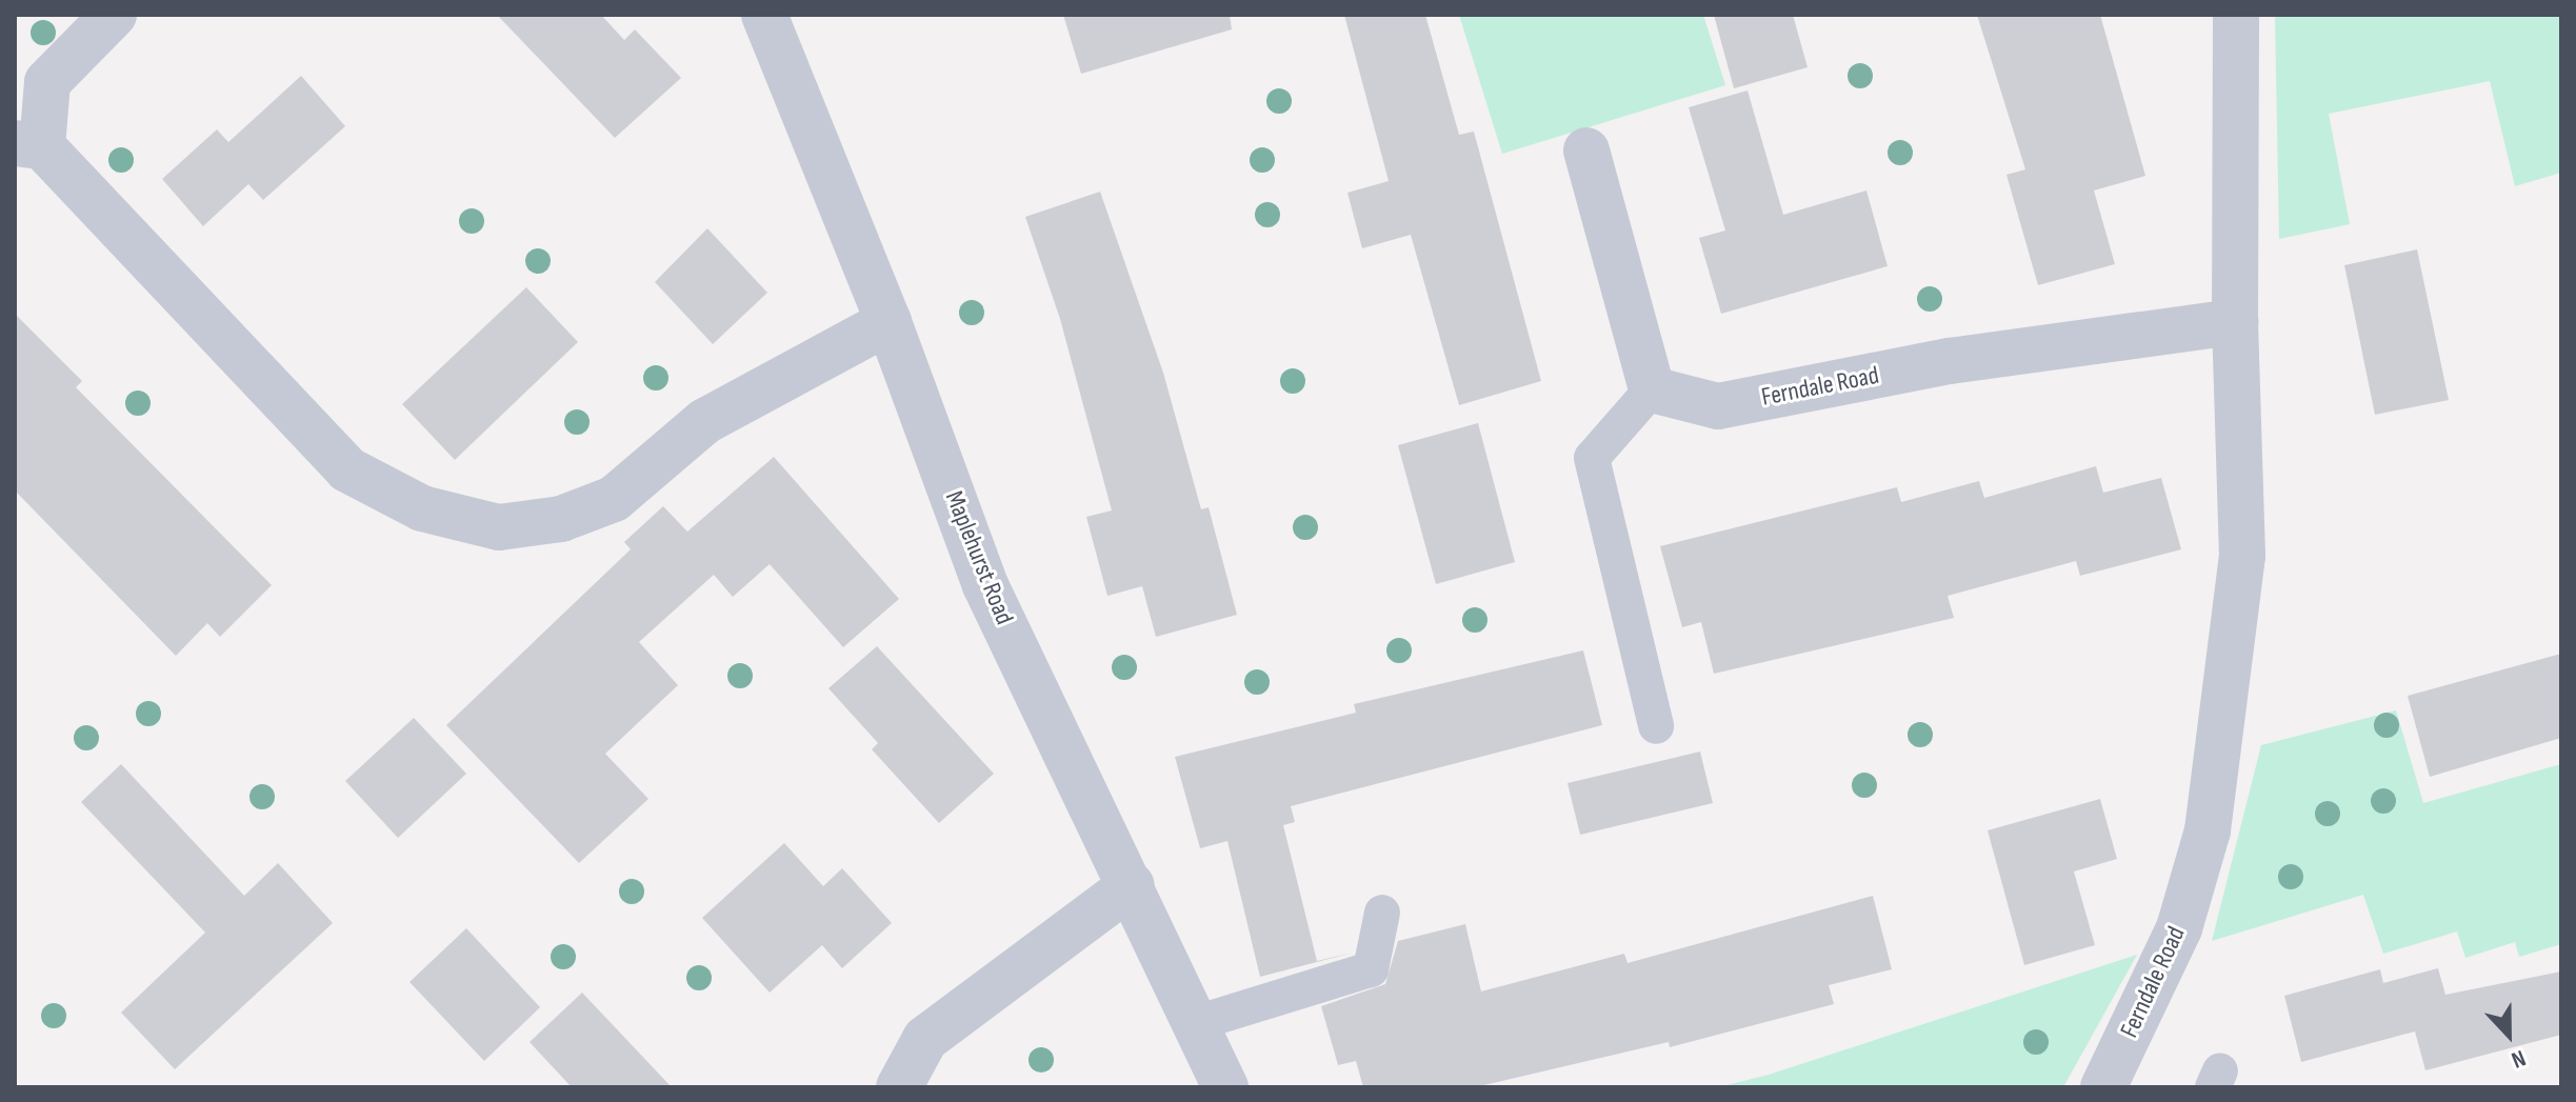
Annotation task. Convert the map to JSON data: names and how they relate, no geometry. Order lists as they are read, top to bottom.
{
  "streets": {
    "street": ["Ferndale Road", "Maplehurst Road"]
  },
  "north": "bottom"
}
